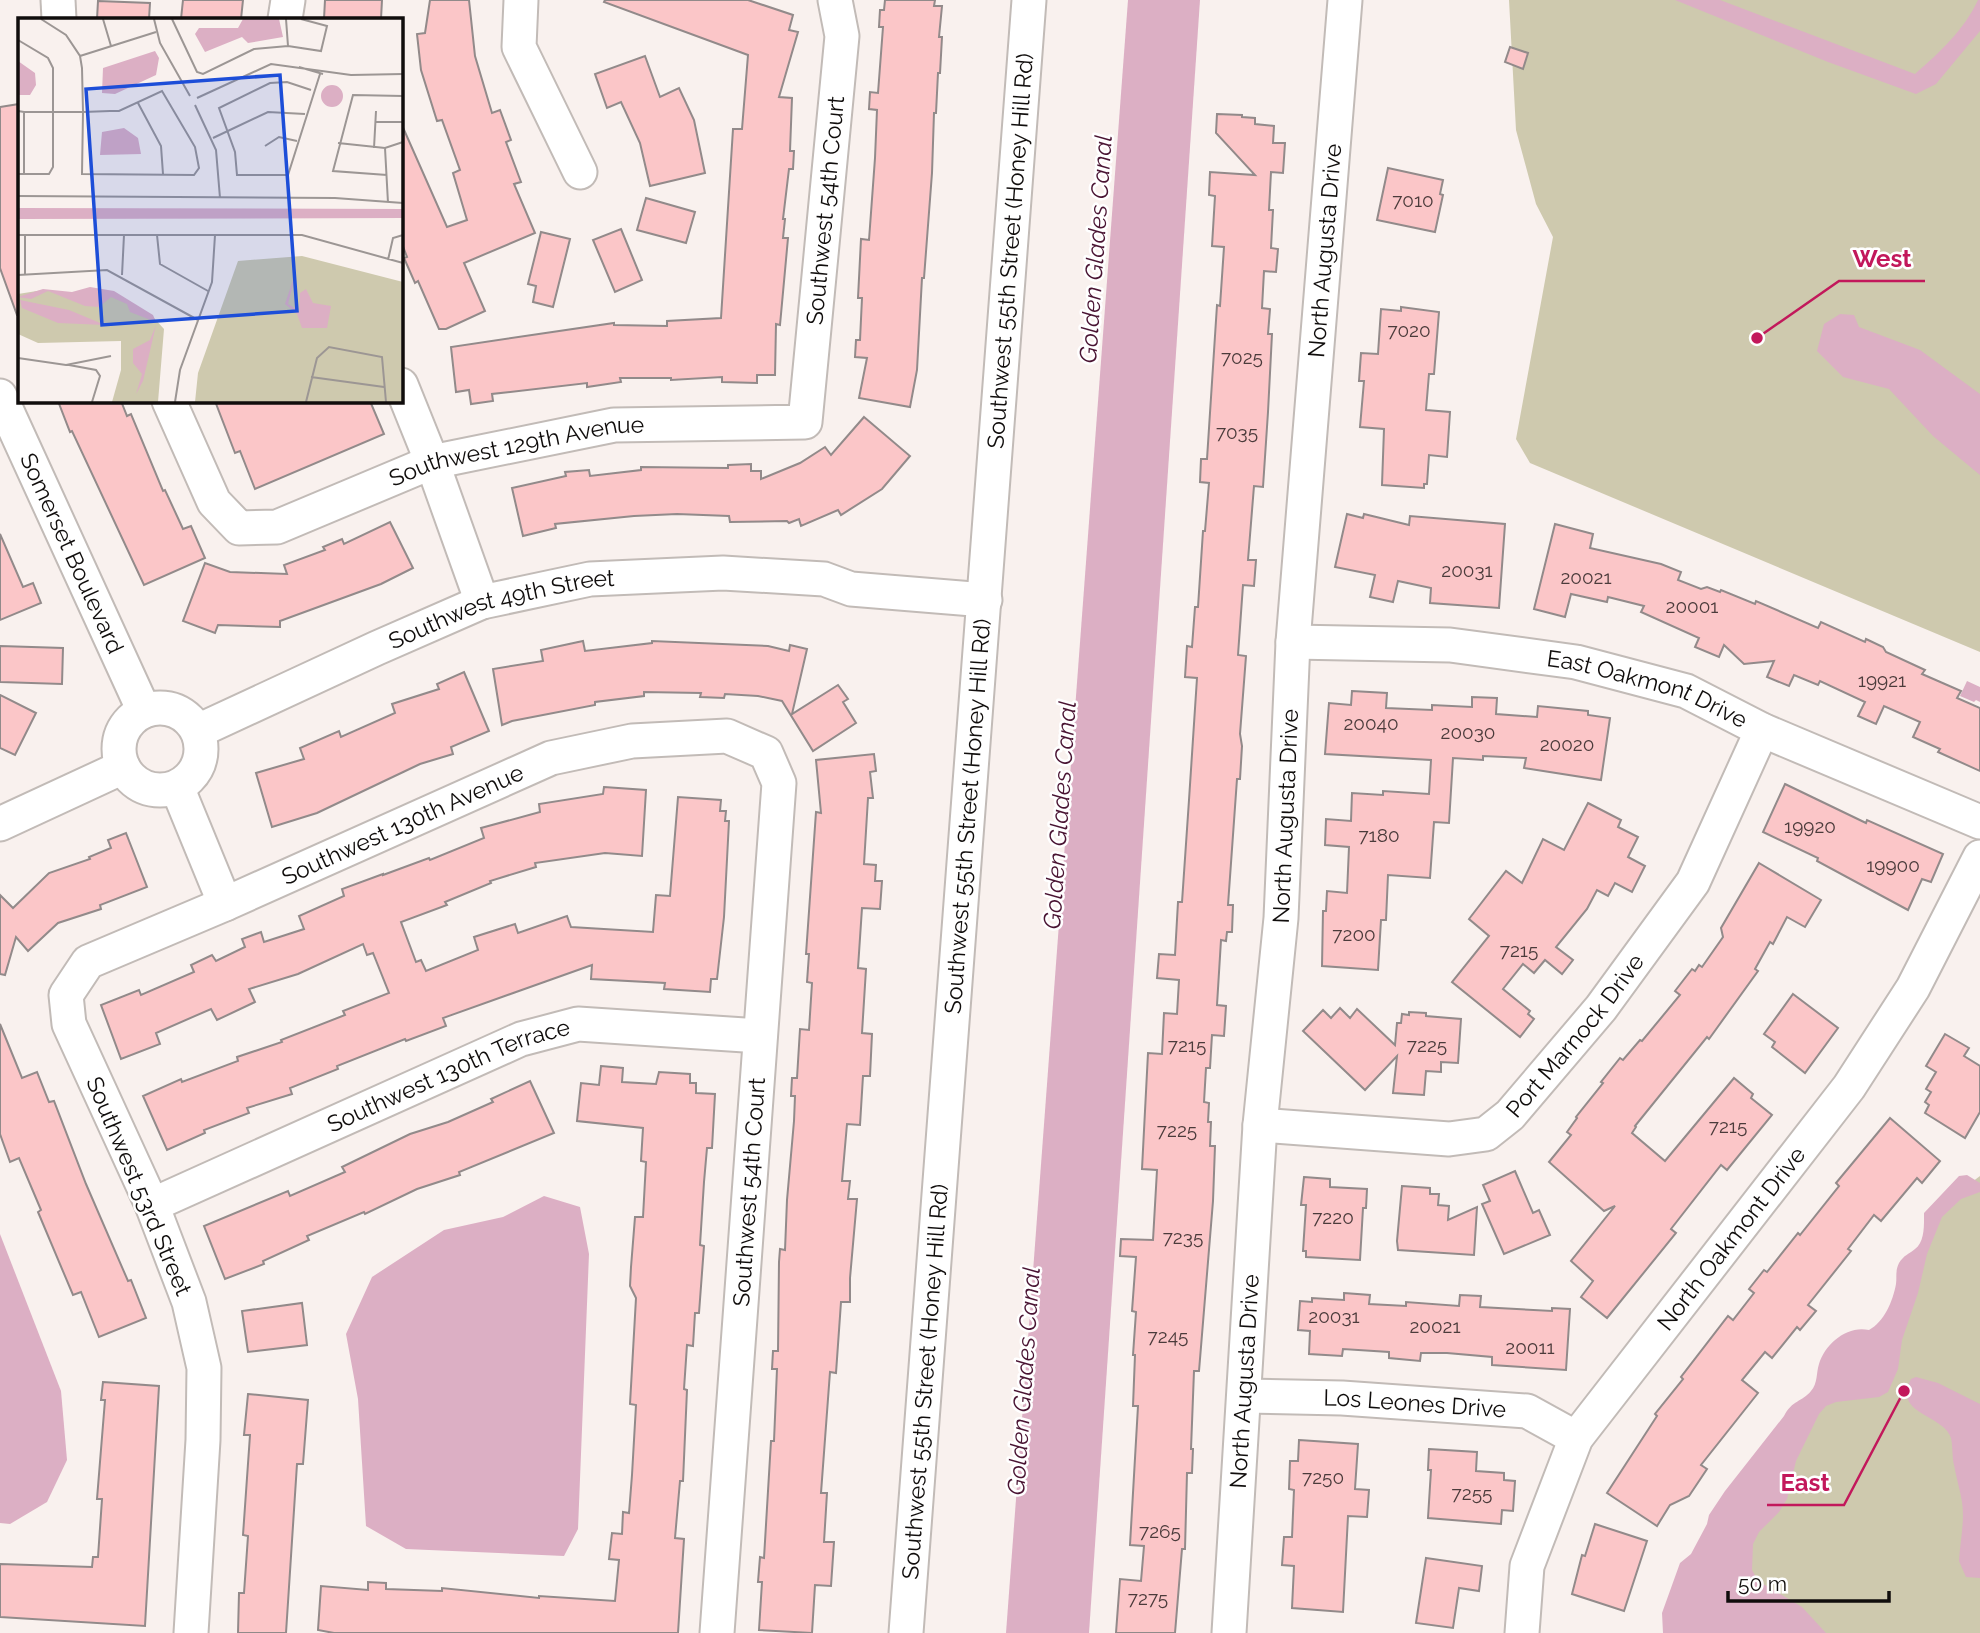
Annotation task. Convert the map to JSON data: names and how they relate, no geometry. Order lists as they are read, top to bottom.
{
  "streets": {
    "street": [
      "Southwest 54th Court",
      "Southwest 55th Street (Honey Hill Rd)",
      "North Augusta Drive",
      "Southwest 129th Avenue",
      "Somerset Boulevard",
      "Southwest 49th Street",
      "East Oakmont Drive",
      "Southwest 130th Avenue",
      "Port Marnock Drive",
      "Southwest 130th Terrace",
      "Southwest 53rd Street",
      "North Oakmont Drive",
      "Los Leones Drive"
    ]
  },
  "crossings": [
    ["Southwest 54th Court", "Southwest 129th Avenue"],
    ["Southwest 54th Court", "Southwest 130th Avenue"],
    ["Southwest 54th Court", "Southwest 130th Terrace"],
    ["Southwest 55th Street (Honey Hill Rd)", "Southwest 49th Street"],
    ["North Augusta Drive", "East Oakmont Drive"],
    ["North Augusta Drive", "Port Marnock Drive"],
    ["North Augusta Drive", "Los Leones Drive"],
    ["Somerset Boulevard", "Southwest 49th Street"],
    ["East Oakmont Drive", "Port Marnock Drive"],
    ["Southwest 130th Avenue", "Southwest 53rd Street"],
    ["Southwest 130th Terrace", "Southwest 53rd Street"],
    ["North Oakmont Drive", "Los Leones Drive"]
  ],
  "water": ["Golden Glades Canal"],
  "places": ["West", "East"],
  "house_numbers": [
    "7010",
    "7020",
    "7025",
    "7035",
    "20031",
    "20021",
    "20001",
    "19921",
    "20040",
    "20030",
    "20020",
    "19920",
    "7180",
    "19900",
    "7200",
    "7215",
    "7215",
    "7225",
    "7215",
    "7225",
    "7220",
    "7235",
    "20031",
    "20021",
    "7245",
    "20011",
    "7250",
    "7255",
    "7265",
    "7275"
  ],
  "scale_bar": "50 m"
}
